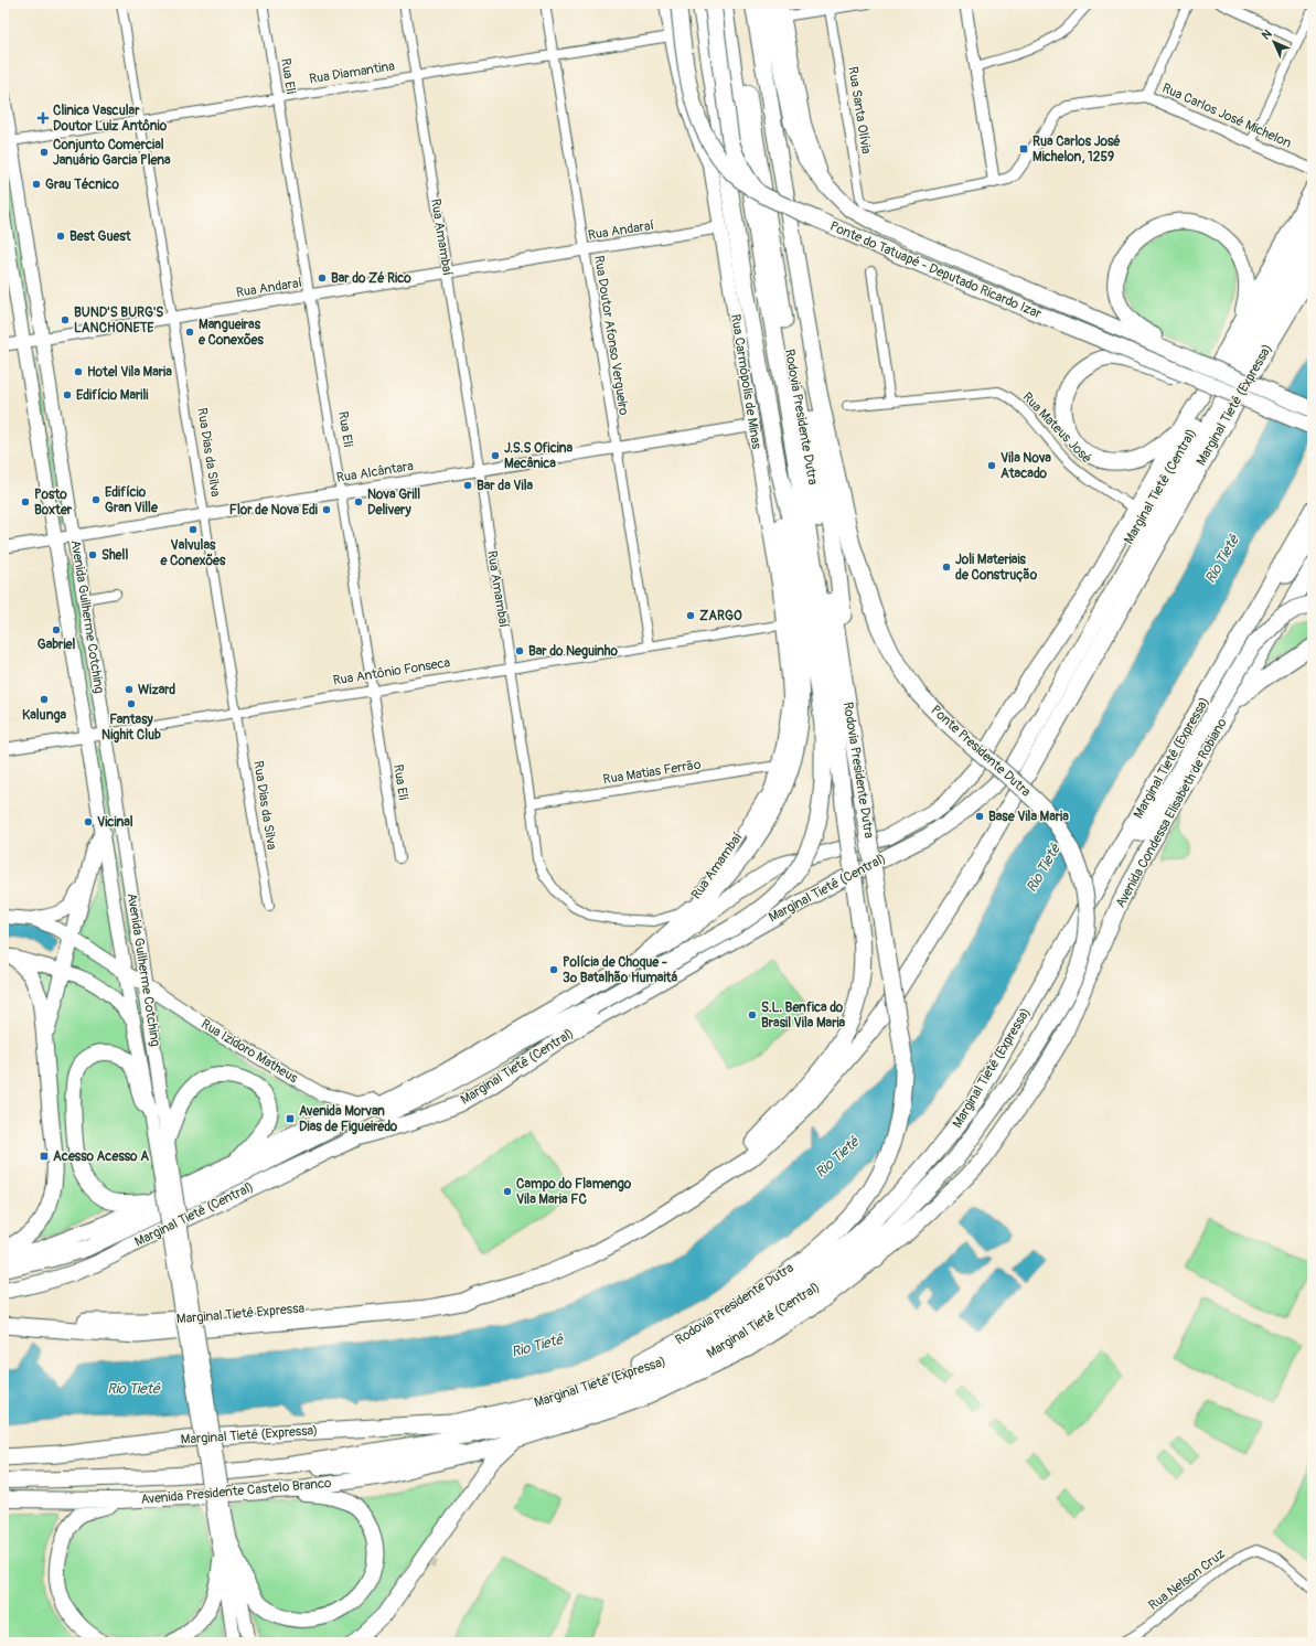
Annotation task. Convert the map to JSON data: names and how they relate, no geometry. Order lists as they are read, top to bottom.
{
  "streets": {
    "highway": [
      "Ponte do Tatuapé - Deputado Ricardo Izar",
      "Marginal Tietê (Expressa)",
      "Rodovia Presidente Dutra",
      "Marginal Tietê (Central)",
      "Ponte Presidente Dutra",
      "Avenida Condessa Elisabeth de Robiano",
      "Marginal Tietê Expressa",
      "Avenida Presidente Castelo Branco"
    ],
    "main road": [
      "Rua Amambaí",
      "Rua Carmópolis de Minas",
      "Avenida Guilherme Cotching",
      "Rua Izidoro Matheus"
    ],
    "street": [
      "Rua Diamantina",
      "Rua Eli",
      "Rua Santa Olívia",
      "Rua Carlos José Michelon",
      "Rua Andaraí",
      "Rua Doutor Afonso Vergueiro",
      "Rua Mateus José",
      "Rua Dias da Silva",
      "Rua Alcântara",
      "Rua Antônio Fonseca",
      "Rua Matias Ferrão",
      "Rua Nelson Cruz"
    ]
  },
  "crossings": [
    ["Rua Diamantina", "Rua Eli"],
    ["Rua Diamantina", "Rua Amambaí"],
    ["Rua Diamantina", "Rua Doutor Afonso Vergueiro"],
    ["Rua Diamantina", "Rua Carmópolis de Minas"],
    ["Rua Diamantina", "Rua Dias da Silva"],
    ["Rua Diamantina", "Avenida Guilherme Cotching"],
    ["Rua Eli", "Rua Andaraí"],
    ["Rua Eli", "Rua Alcântara"],
    ["Rua Eli", "Rua Antônio Fonseca"],
    ["Rua Santa Olívia", "Rua Carlos José Michelon"],
    ["Rua Andaraí", "Rua Amambaí"],
    ["Rua Andaraí", "Rua Doutor Afonso Vergueiro"],
    ["Rua Andaraí", "Rua Carmópolis de Minas"],
    ["Rua Andaraí", "Rua Dias da Silva"],
    ["Rua Andaraí", "Avenida Guilherme Cotching"],
    ["Rua Amambaí", "Rua Carmópolis de Minas"],
    ["Rua Amambaí", "Rua Alcântara"],
    ["Rua Amambaí", "Rua Antônio Fonseca"],
    ["Rua Amambaí", "Rua Matias Ferrão"],
    ["Rua Doutor Afonso Vergueiro", "Rua Alcântara"],
    ["Rua Doutor Afonso Vergueiro", "Rua Antônio Fonseca"],
    ["Rua Carmópolis de Minas", "Rua Alcântara"],
    ["Rua Carmópolis de Minas", "Rua Antônio Fonseca"],
    ["Rua Carmópolis de Minas", "Rua Matias Ferrão"],
    ["Marginal Tietê (Expressa)", "Rodovia Presidente Dutra"],
    ["Marginal Tietê (Expressa)", "Marginal Tietê Expressa"],
    ["Rodovia Presidente Dutra", "Ponte Presidente Dutra"],
    ["Rua Dias da Silva", "Rua Alcântara"],
    ["Rua Dias da Silva", "Rua Antônio Fonseca"],
    ["Rua Alcântara", "Avenida Guilherme Cotching"],
    ["Marginal Tietê (Central)", "Ponte Presidente Dutra"],
    ["Avenida Guilherme Cotching", "Rua Antônio Fonseca"],
    ["Avenida Guilherme Cotching", "Rua Izidoro Matheus"],
    ["Avenida Condessa Elisabeth de Robiano", "Avenida Presidente Castelo Branco"]
  ],
  "water": ["Rio Tietê"],
  "places": {
    "health": ["Clinica Vascular Doutor Luiz Antônio"],
    "transit": ["Rua Carlos José Michelon, 1259", "Avenida Morvan Dias de Figueiredo", "Acesso Acesso A"],
    "other": [
      "Conjunto Comercial Januário Garcia Plena",
      "Grau Técnico",
      "Best Guest",
      "Bar do Zé Rico",
      "BUND'S BURG'S LANCHONETE",
      "Mangueiras e Conexões",
      "Hotel Vila Maria",
      "Edifício Marili",
      "J.S.S Oficina Mecânica",
      "Vila Nova Atacado",
      "Bar da Vila",
      "Edifício Gran Ville",
      "Posto Boxter",
      "Nova Grill Delivery",
      "Flor de Nova Edi",
      "Valvulas e Conexões",
      "Shell",
      "Joli Materiais de Construção",
      "ZARGO",
      "Gabriel",
      "Bar do Neguinho",
      "Wizard",
      "Kalunga",
      "Fantasy Nighit Club",
      "Base Vila Maria",
      "Vicinal",
      "Polícia de Choque - 3º Batalhão Humaitá",
      "S.L. Benfica do Brasil Vila Maria",
      "Campo do Flamengo Vila Maria FC"
    ]
  },
  "north": "top left"
}
